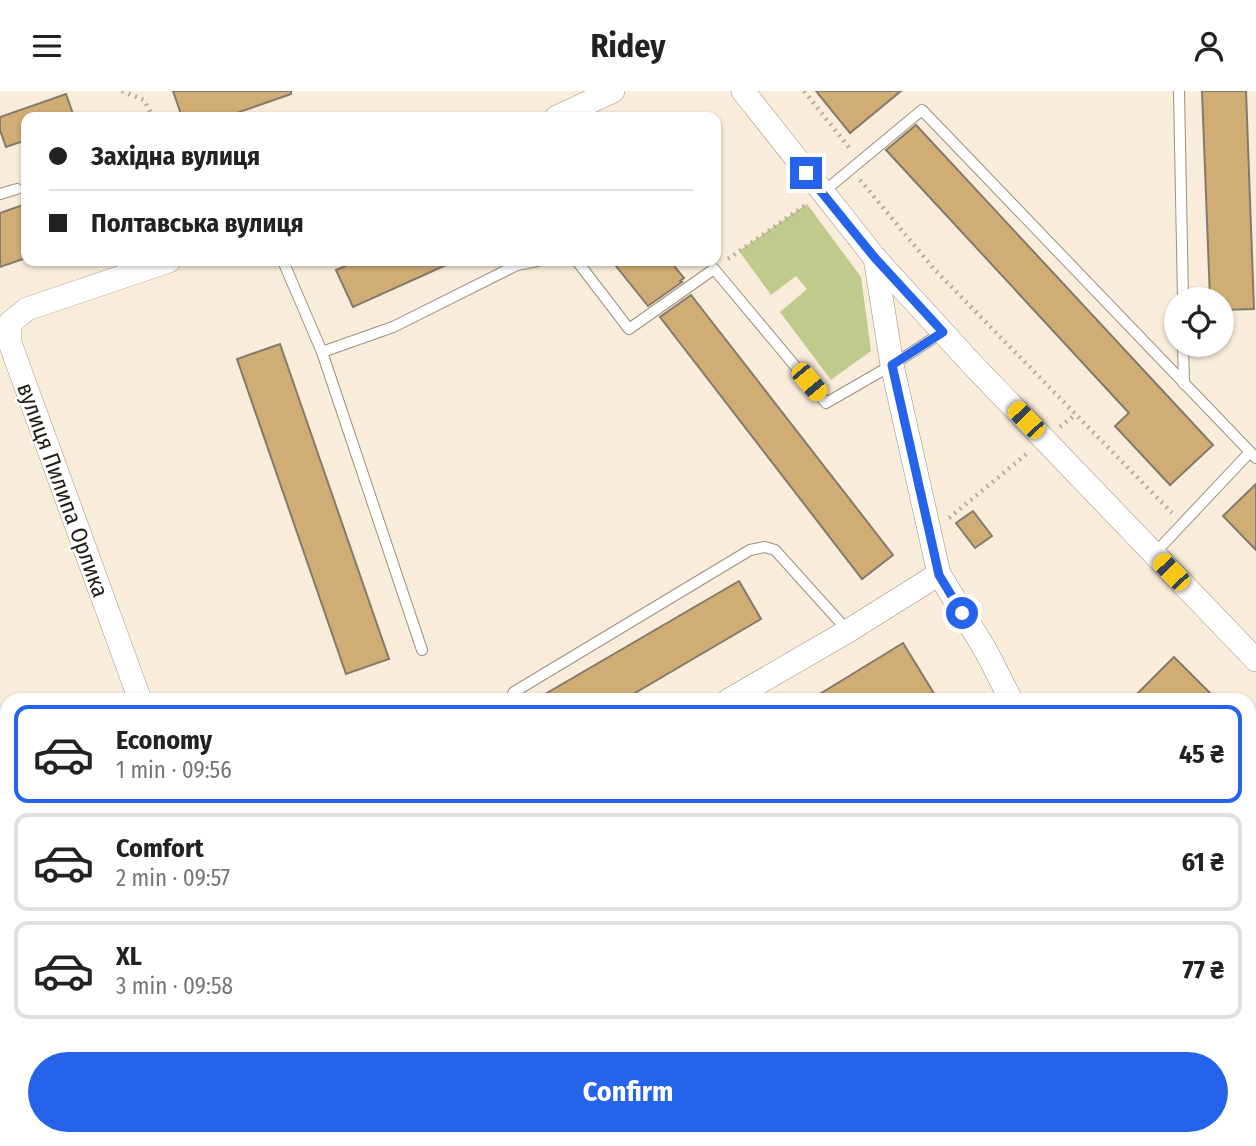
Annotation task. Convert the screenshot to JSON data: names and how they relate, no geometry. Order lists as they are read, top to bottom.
{
  "streets": {
    "street": ["вулиця Пилипа Орлика"]
  },
  "page": {
    "header": "Ridey",
    "banner": ["Західна вулиця", "Полтавська вулиця"],
    "list": [
      {
        "name": "Economy",
        "note": "1 min · 09:56",
        "value": "45 ₴"
      },
      {
        "name": "Comfort",
        "note": "2 min · 09:57",
        "value": "61 ₴"
      },
      {
        "name": "XL",
        "note": "3 min · 09:58",
        "value": "77 ₴"
      }
    ],
    "buttons": "Confirm"
  }
}
